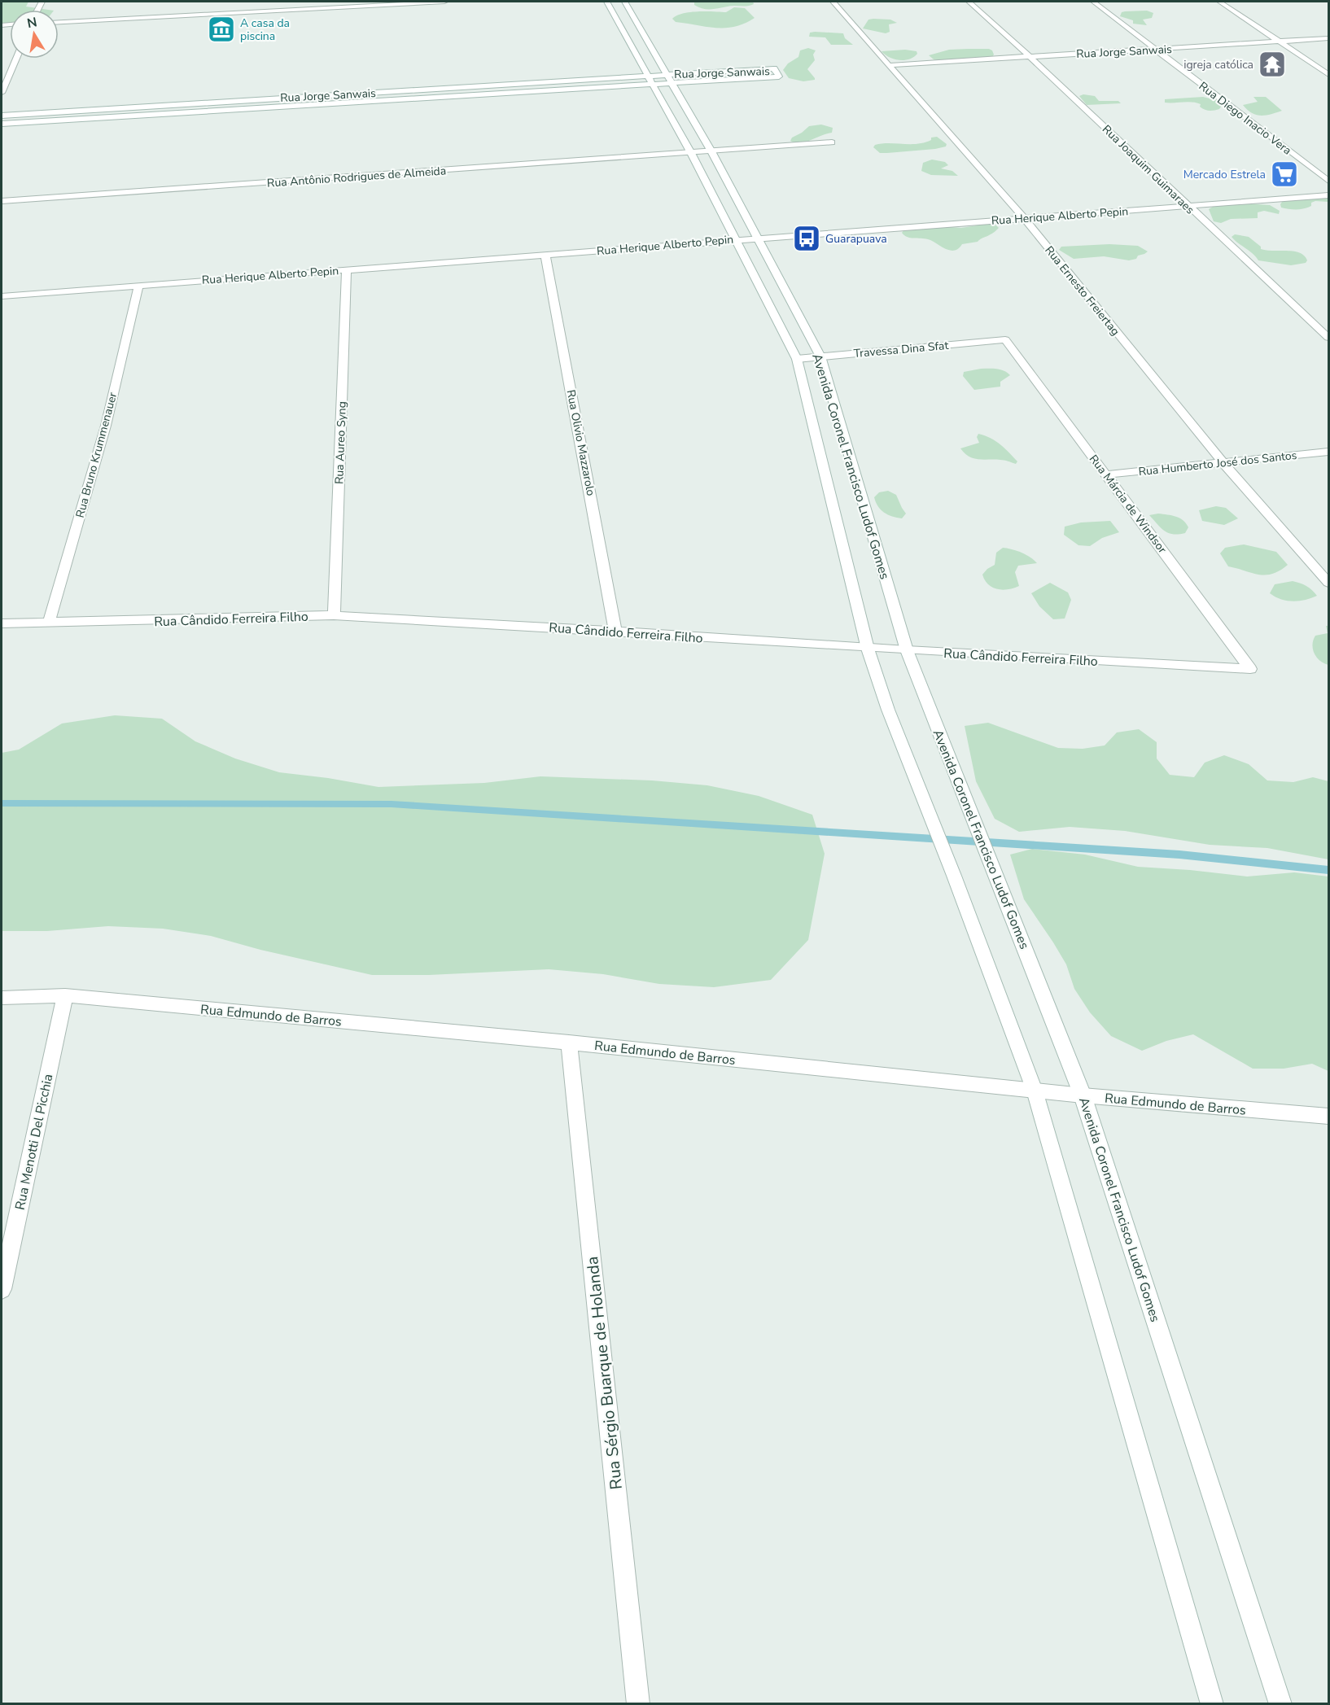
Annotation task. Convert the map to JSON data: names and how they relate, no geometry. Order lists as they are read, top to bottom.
{
  "streets": {
    "street": [
      "Rua Jorge Sanwais",
      "Rua Diego Inacio Vera",
      "Rua Joaquim Guimaraes",
      "Rua Antônio Rodrigues de Almeida",
      "Rua Herique Alberto Pepin",
      "Rua Ernesto Freiertag",
      "Travessa Dina Sfat",
      "Rua Aureo Syng",
      "Rua Olivio Mazzarolo",
      "Rua Bruno Krummenauer",
      "Rua Humberto José dos Santos",
      "Avenida Coronel Francisco Ludof Gomes",
      "Rua Márcia de Windsor",
      "Rua Cândido Ferreira Filho",
      "Rua Edmundo de Barros",
      "Rua Menotti Del Picchia",
      "Rua Sérgio Buarque de Holanda"
    ]
  },
  "crossings": [
    ["Rua Jorge Sanwais", "Rua Diego Inacio Vera"],
    ["Rua Jorge Sanwais", "Rua Joaquim Guimaraes"],
    ["Rua Jorge Sanwais", "Rua Ernesto Freiertag"],
    ["Rua Jorge Sanwais", "Avenida Coronel Francisco Ludof Gomes"],
    ["Rua Joaquim Guimaraes", "Rua Herique Alberto Pepin"],
    ["Rua Antônio Rodrigues de Almeida", "Avenida Coronel Francisco Ludof Gomes"],
    ["Rua Herique Alberto Pepin", "Rua Ernesto Freiertag"],
    ["Rua Herique Alberto Pepin", "Rua Aureo Syng"],
    ["Rua Herique Alberto Pepin", "Rua Olivio Mazzarolo"],
    ["Rua Herique Alberto Pepin", "Rua Bruno Krummenauer"],
    ["Rua Herique Alberto Pepin", "Avenida Coronel Francisco Ludof Gomes"],
    ["Rua Ernesto Freiertag", "Rua Humberto José dos Santos"],
    ["Travessa Dina Sfat", "Avenida Coronel Francisco Ludof Gomes"],
    ["Travessa Dina Sfat", "Rua Márcia de Windsor"],
    ["Rua Aureo Syng", "Rua Cândido Ferreira Filho"],
    ["Rua Olivio Mazzarolo", "Rua Cândido Ferreira Filho"],
    ["Rua Bruno Krummenauer", "Rua Cândido Ferreira Filho"],
    ["Rua Humberto José dos Santos", "Rua Márcia de Windsor"],
    ["Avenida Coronel Francisco Ludof Gomes", "Rua Cândido Ferreira Filho"],
    ["Avenida Coronel Francisco Ludof Gomes", "Rua Edmundo de Barros"],
    ["Rua Márcia de Windsor", "Rua Cândido Ferreira Filho"],
    ["Rua Edmundo de Barros", "Rua Menotti Del Picchia"],
    ["Rua Edmundo de Barros", "Rua Sérgio Buarque de Holanda"]
  ],
  "places": {
    "museum": ["A casa da piscina"],
    "temple": ["igreja católica"],
    "supermarket": ["Mercado Estrela"],
    "bus stop": ["Guarapuava"]
  },
  "north": "top"
}
